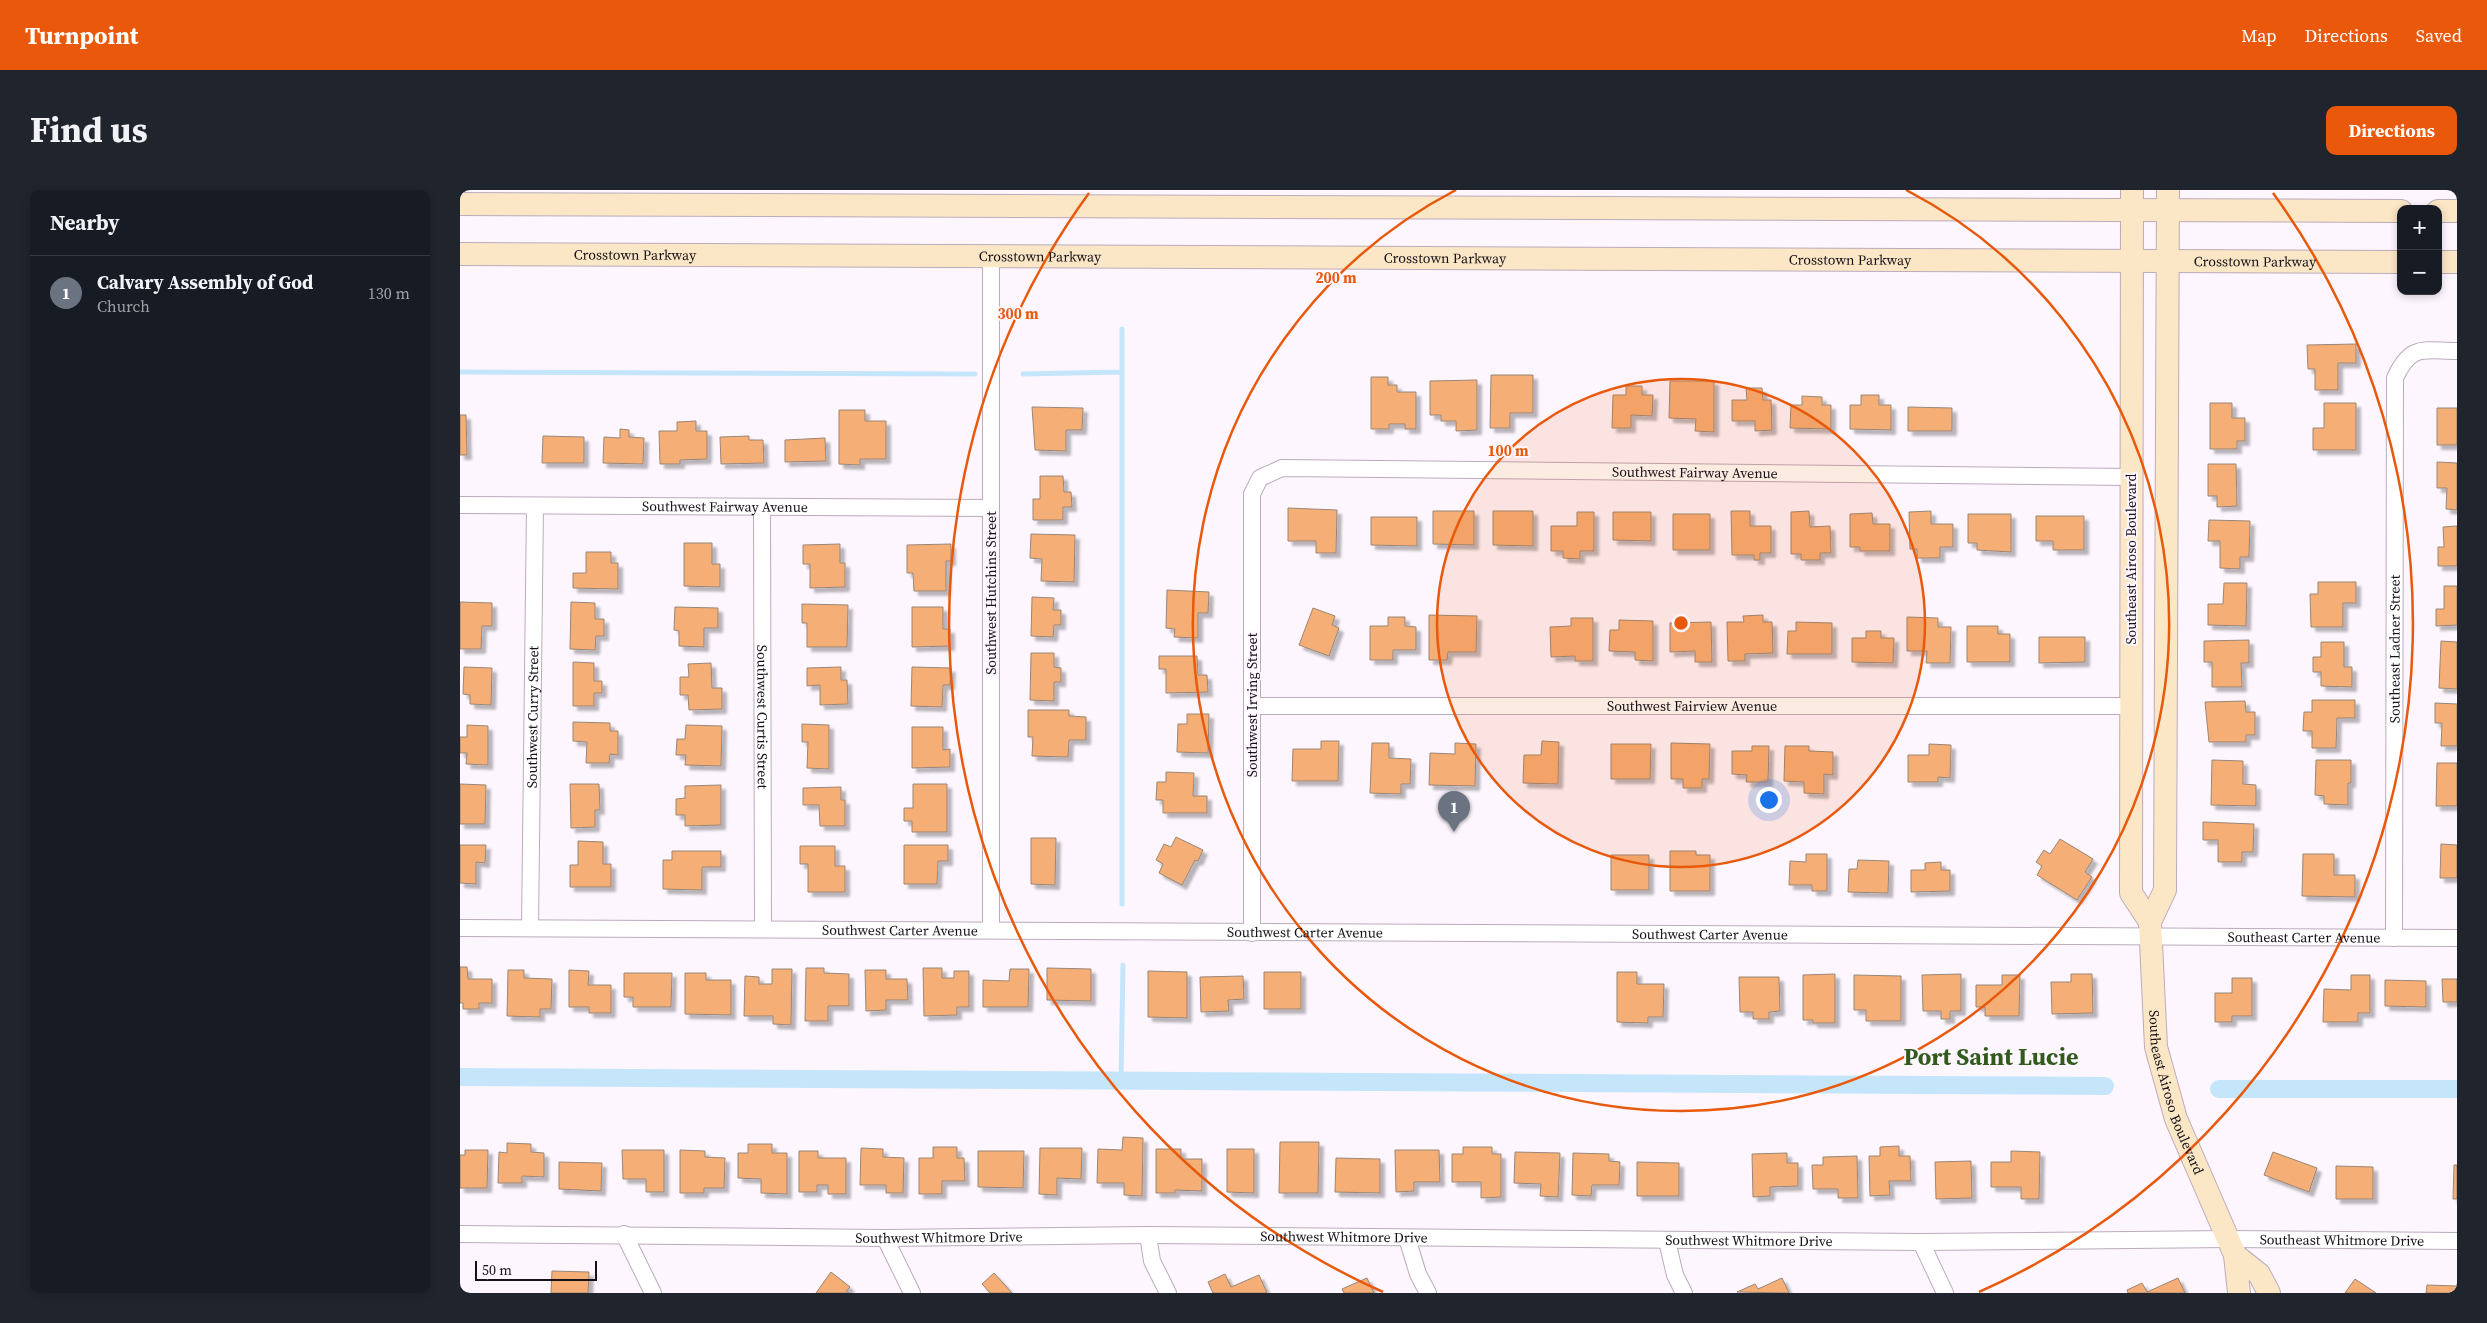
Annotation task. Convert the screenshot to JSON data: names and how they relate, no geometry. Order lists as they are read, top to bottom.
{
  "streets": {
    "main road": ["Crosstown Parkway", "Southeast Airoso Boulevard"],
    "street": [
      "Southwest Fairway Avenue",
      "Southwest Hutchins Street",
      "Southeast Ladner Street",
      "Southwest Irving Street",
      "Southwest Fairview Avenue",
      "Southwest Curry Street",
      "Southwest Curtis Street",
      "Southwest Carter Avenue",
      "Southeast Carter Avenue",
      "Southwest Whitmore Drive",
      "Southeast Whitmore Drive"
    ]
  },
  "crossings": [
    ["Crosstown Parkway", "Southeast Airoso Boulevard"],
    ["Crosstown Parkway", "Southwest Hutchins Street"],
    ["Southwest Fairway Avenue", "Southeast Airoso Boulevard"],
    ["Southwest Fairway Avenue", "Southwest Hutchins Street"],
    ["Southwest Fairway Avenue", "Southwest Irving Street"],
    ["Southwest Fairway Avenue", "Southwest Curry Street"],
    ["Southwest Fairway Avenue", "Southwest Curtis Street"],
    ["Southeast Airoso Boulevard", "Southwest Fairview Avenue"],
    ["Southeast Airoso Boulevard", "Southwest Carter Avenue"],
    ["Southeast Airoso Boulevard", "Southeast Carter Avenue"],
    ["Southeast Airoso Boulevard", "Southwest Whitmore Drive"],
    ["Southeast Airoso Boulevard", "Southeast Whitmore Drive"],
    ["Southwest Hutchins Street", "Southwest Carter Avenue"],
    ["Southeast Ladner Street", "Southeast Carter Avenue"],
    ["Southwest Irving Street", "Southwest Fairview Avenue"],
    ["Southwest Irving Street", "Southwest Carter Avenue"],
    ["Southwest Curry Street", "Southwest Carter Avenue"],
    ["Southwest Curtis Street", "Southwest Carter Avenue"],
    ["Southwest Carter Avenue", "Southeast Carter Avenue"],
    ["Southwest Whitmore Drive", "Southeast Whitmore Drive"]
  ],
  "districts": ["Port Saint Lucie"],
  "scale_bar": "50 m",
  "page": {
    "header": "Turnpoint",
    "nav": ["Map", "Directions", "Saved"],
    "title": "Find us",
    "buttons": "Directions",
    "heading": "Nearby",
    "map_buttons": ["+", "−"],
    "list": [
      {
        "mark": "1",
        "name": "Calvary Assembly of God",
        "note": "Church",
        "value": "130 m"
      }
    ],
    "pins": "1",
    "scale": "50 m"
  },
  "rings": ["200 m", "300 m", "100 m"]
}
